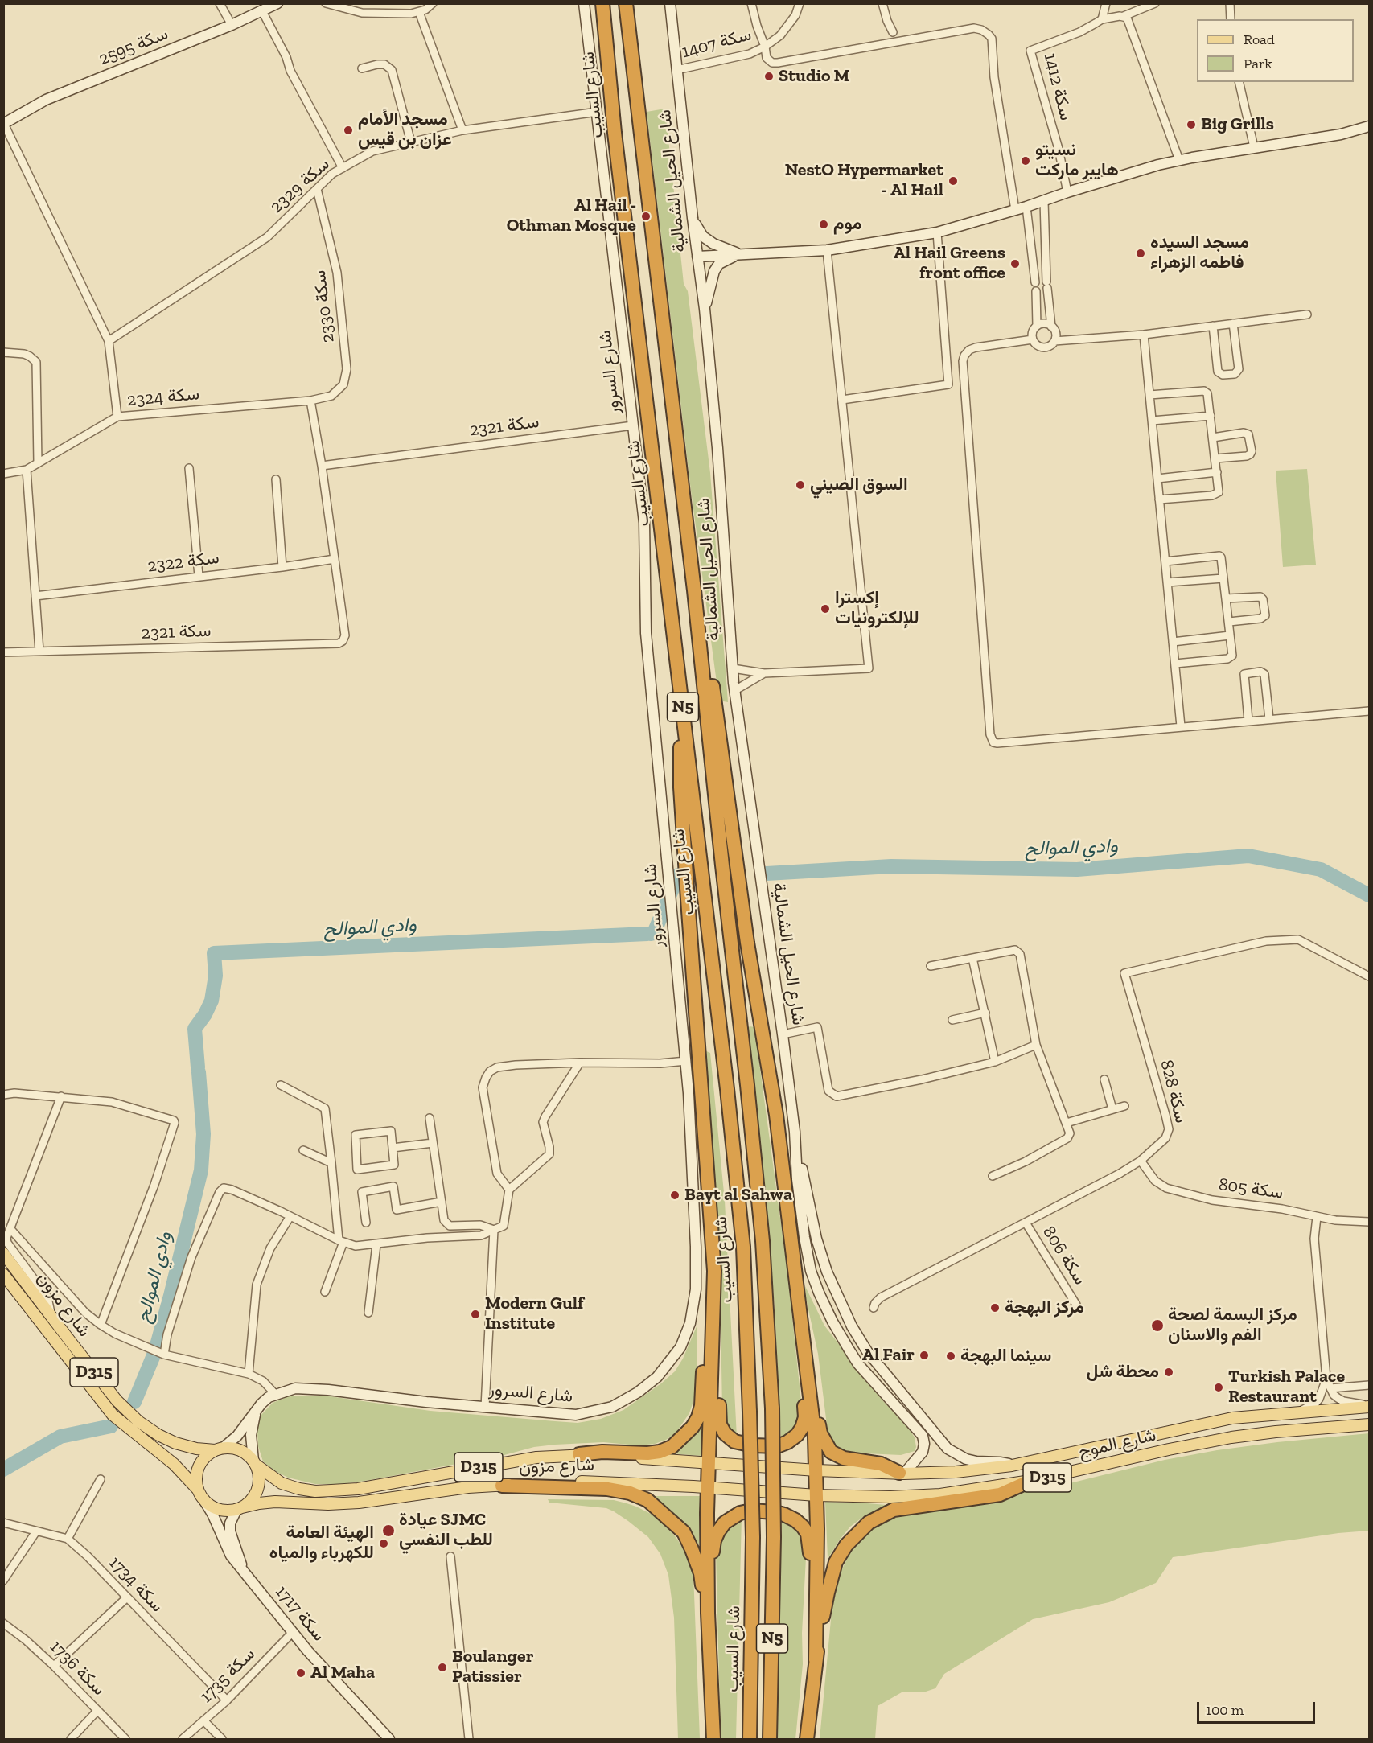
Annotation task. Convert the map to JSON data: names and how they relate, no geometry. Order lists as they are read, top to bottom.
{
  "streets": {
    "highway": ["شارع السيب", "N5"],
    "main road": ["شارع مزون", "D315", "شارع الموج"],
    "street": [
      "سكة 1407",
      "سكة 2595",
      "سكة 1412",
      "شارع الحيل الشمالية",
      "سكة 2329",
      "سكة 2330",
      "شارع السرور",
      "سكة 2324",
      "سكة 2321",
      "سكة 2322",
      "سكة 828",
      "سكة 805",
      "سكة 806",
      "سكة 1734",
      "سكة 1717",
      "سكة 1736",
      "سكة 1735"
    ]
  },
  "crossings": [
    ["سكة 1407", "شارع الحيل الشمالية"],
    ["شارع الحيل الشمالية", "شارع الموج"],
    ["سكة 2329", "سكة 2330"],
    ["سكة 2329", "شارع السرور"],
    ["سكة 2330", "سكة 2324"],
    ["شارع السرور", "سكة 2321"],
    ["شارع السرور", "شارع مزون"],
    ["شارع السرور", "D315"],
    ["شارع السرور", "سكة 1717"],
    ["سكة 2321", "سكة 2322"],
    ["سكة 828", "سكة 805"],
    ["سكة 828", "سكة 806"],
    ["شارع مزون", "D315"],
    ["شارع مزون", "شارع الموج"],
    ["شارع مزون", "سكة 1717"],
    ["D315", "سكة 1717"],
    ["سكة 1734", "سكة 1735"],
    ["سكة 1717", "سكة 1735"]
  ],
  "water": ["وادي الموالح"],
  "places": [
    "Studio M",
    "Big Grills",
    "مسجد الأمام عزان بن قيس",
    "نسيتو هايبر ماركت",
    "NestO Hypermarket - Al Hail",
    "Al Hail - Othman Mosque",
    "موم",
    "مسجد السيده فاطمه الزهراء",
    "Al Hail Greens front office",
    "السوق الصيني",
    "إكسترا للإلكترونيات",
    "Bayt al Sahwa",
    "مركز البهجة",
    "Modern Gulf Institute",
    "مركز البسمة لصحة الفم والاسنان",
    "Al Fair",
    "سينما البهجة",
    "محطة شل",
    "Turkish Palace Restaurant",
    "عيادة SJMC للطب النفسي",
    "الهيئة العامة للكهرباء والمياه",
    "Boulanger Patissier",
    "Al Maha"
  ],
  "legend": ["Road", "Park"],
  "scale_bar": "100 m"
}
